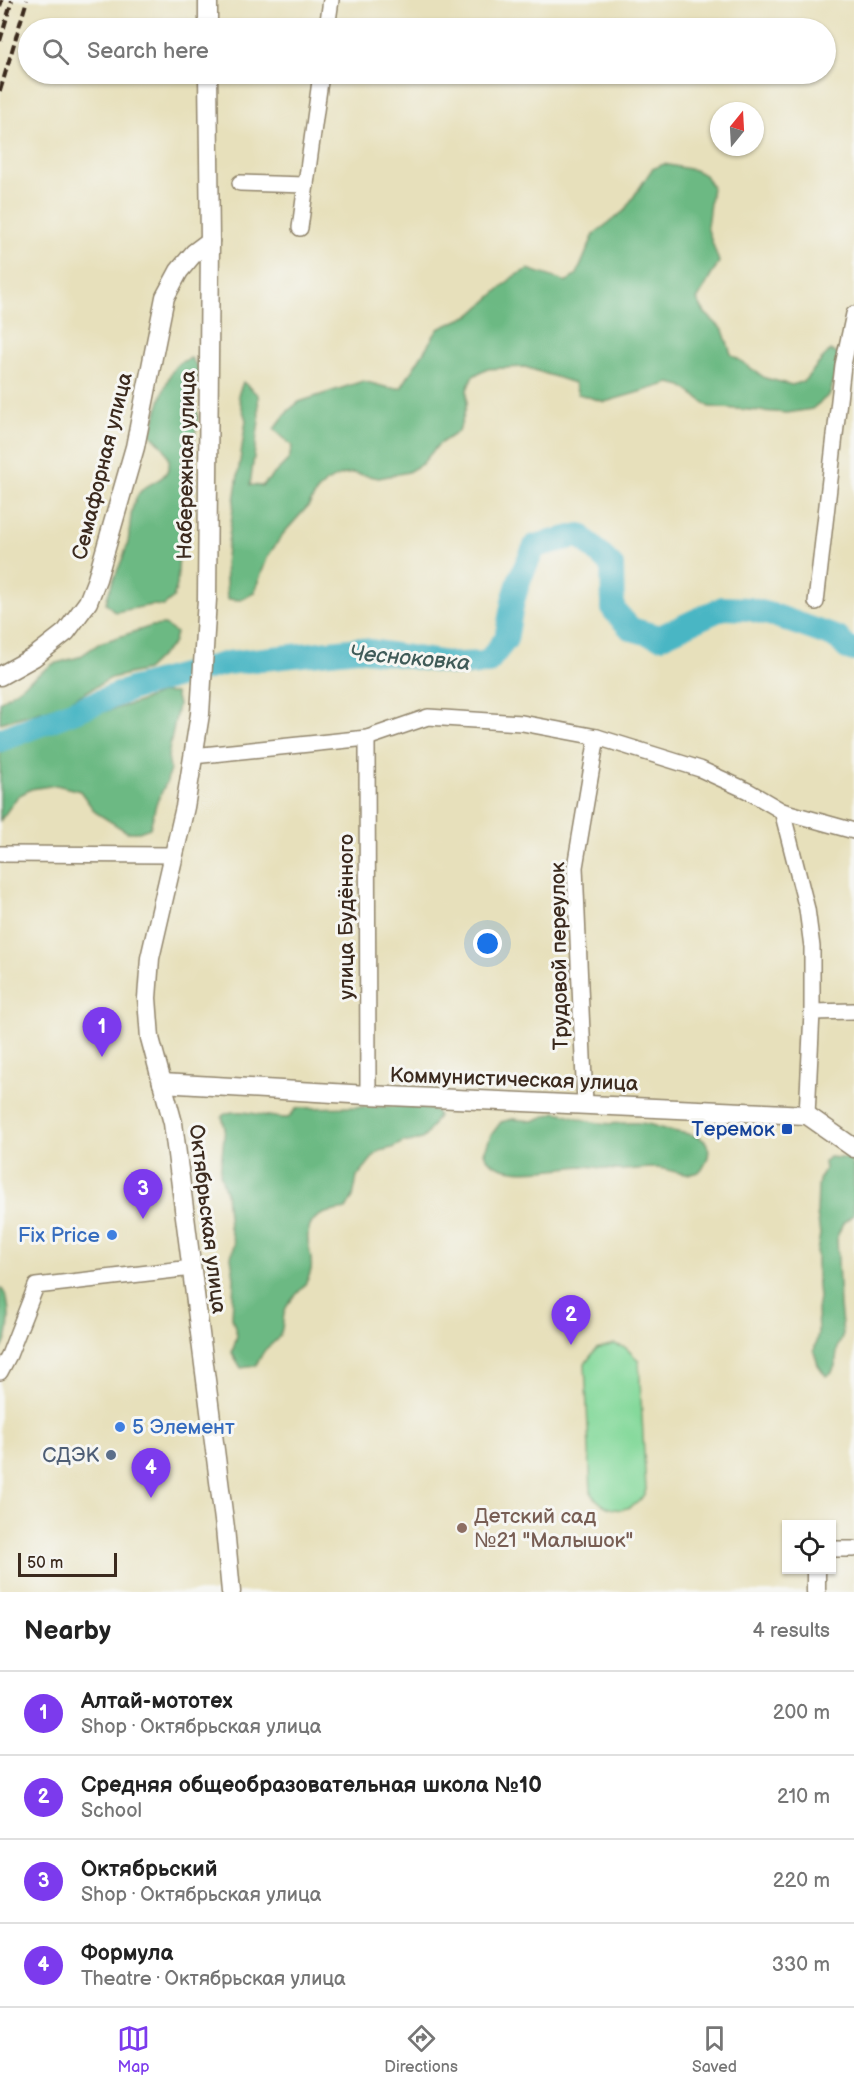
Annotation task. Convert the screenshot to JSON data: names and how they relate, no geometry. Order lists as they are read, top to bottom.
{
  "streets": {
    "street": [
      "Набережная улица",
      "Семафорная улица",
      "улица Будённого",
      "Трудовой переулок",
      "Коммунистическая улица",
      "Октябрьская улица"
    ]
  },
  "crossings": [
    ["Набережная улица", "Семафорная улица"],
    ["Набережная улица", "Октябрьская улица"],
    ["улица Будённого", "Коммунистическая улица"],
    ["Трудовой переулок", "Коммунистическая улица"],
    ["Коммунистическая улица", "Октябрьская улица"]
  ],
  "water": ["Чесноковка"],
  "places": {
    "transit": ["Теремок"],
    "other": [
      "Fix Price",
      "5 Элемент",
      "СДЭК",
      "Детский сад №21 \"Малышок\""
    ]
  },
  "scale_bar": "50 m",
  "north": "top",
  "page": {
    "search": "Search here",
    "pins": [
      "1",
      "3",
      "2",
      "4"
    ],
    "scale": "50 m",
    "heading": ["Nearby", "4 results"],
    "list": [
      {
        "mark": "1",
        "name": "Алтай-мототех",
        "note": "Shop · Октябрьская улица",
        "value": "200 m"
      },
      {
        "mark": "2",
        "name": "Средняя общеобразовательная школа №10",
        "note": "School",
        "value": "210 m"
      },
      {
        "mark": "3",
        "name": "Октябрьский",
        "note": "Shop · Октябрьская улица",
        "value": "220 m"
      },
      {
        "mark": "4",
        "name": "Формула",
        "note": "Theatre · Октябрьская улица",
        "value": "330 m"
      }
    ],
    "nav": ["Map", "Directions", "Saved"]
  }
}
